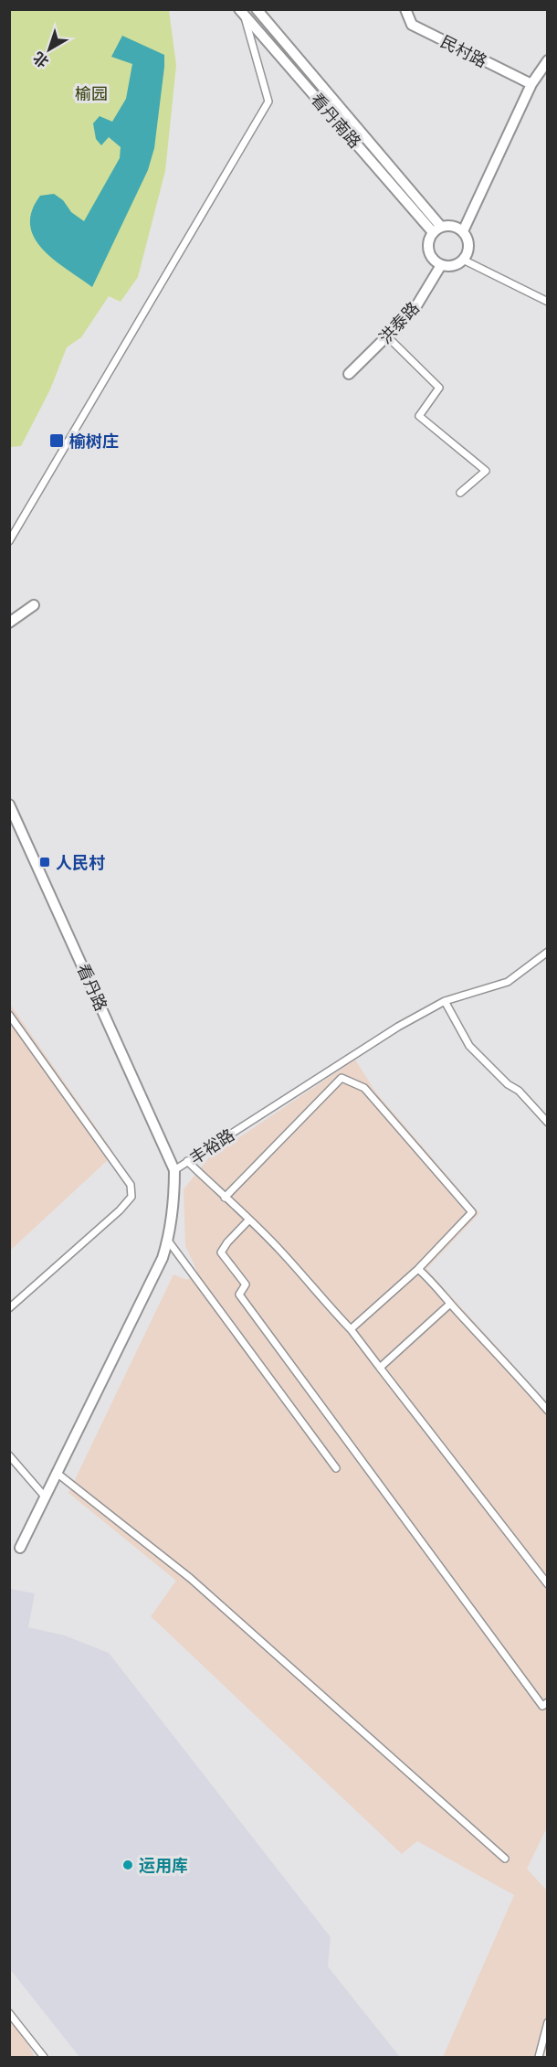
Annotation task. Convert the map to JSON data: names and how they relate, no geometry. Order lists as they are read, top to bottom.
{
  "streets": {
    "street": [
      "民村路",
      "看丹南路",
      "洪泰路",
      "看丹路",
      "丰裕路"
    ]
  },
  "crossings": [
    ["看丹南路", "洪泰路"],
    ["看丹路", "丰裕路"]
  ],
  "parks": ["榆园"],
  "places": {
    "transit": ["榆树庄", "人民村"],
    "other": ["运用库"]
  },
  "north": "bottom left"
}
